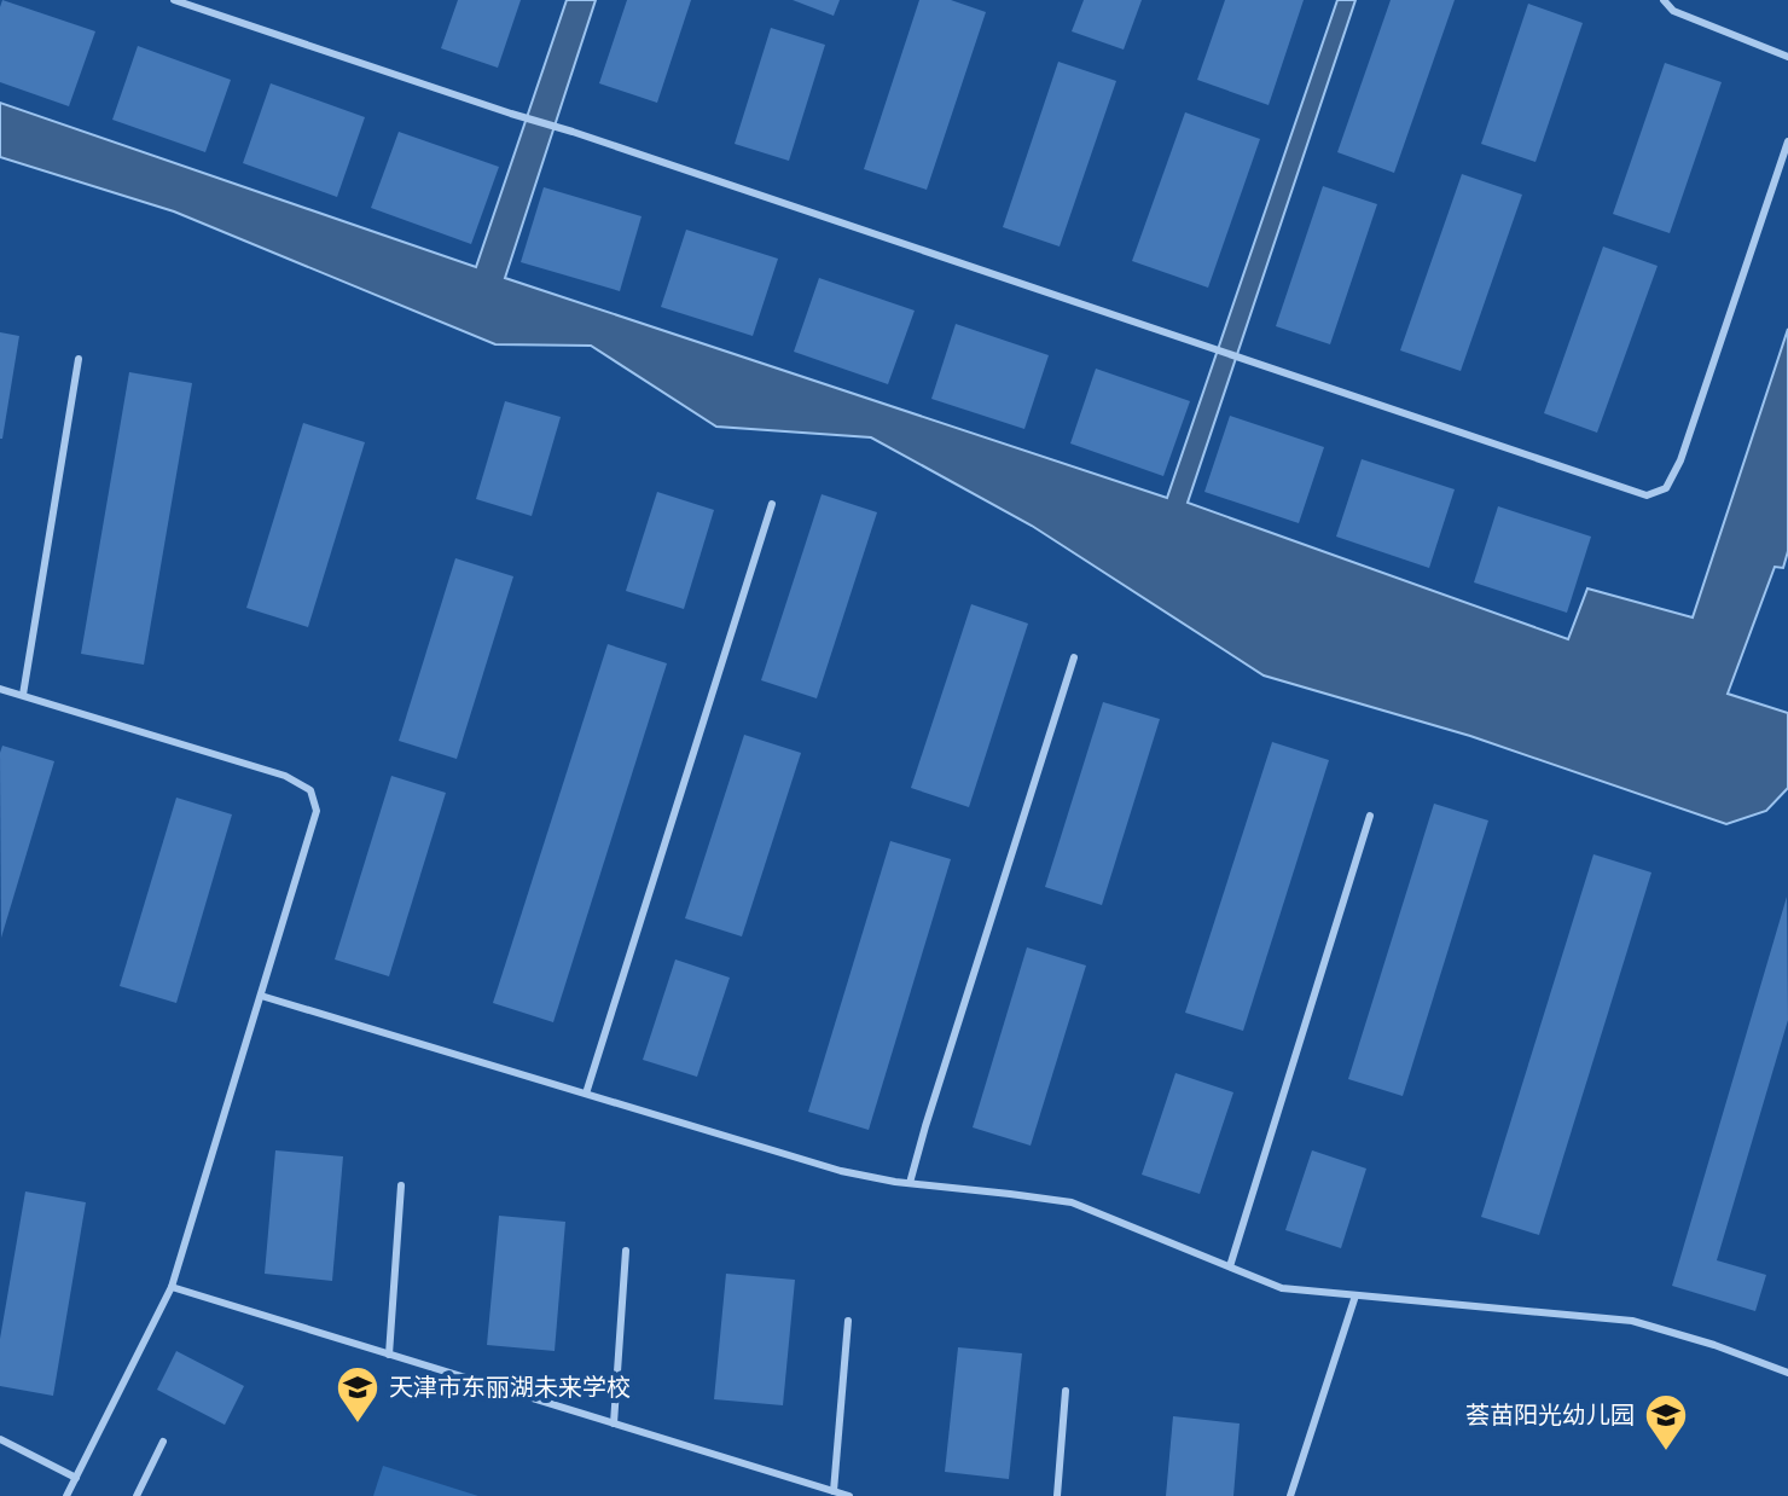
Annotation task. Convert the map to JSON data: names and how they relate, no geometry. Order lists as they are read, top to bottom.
{
  "places": {
    "school or university": ["天津市东丽湖未来学校", "荟苗阳光幼儿园"]
  }
}
